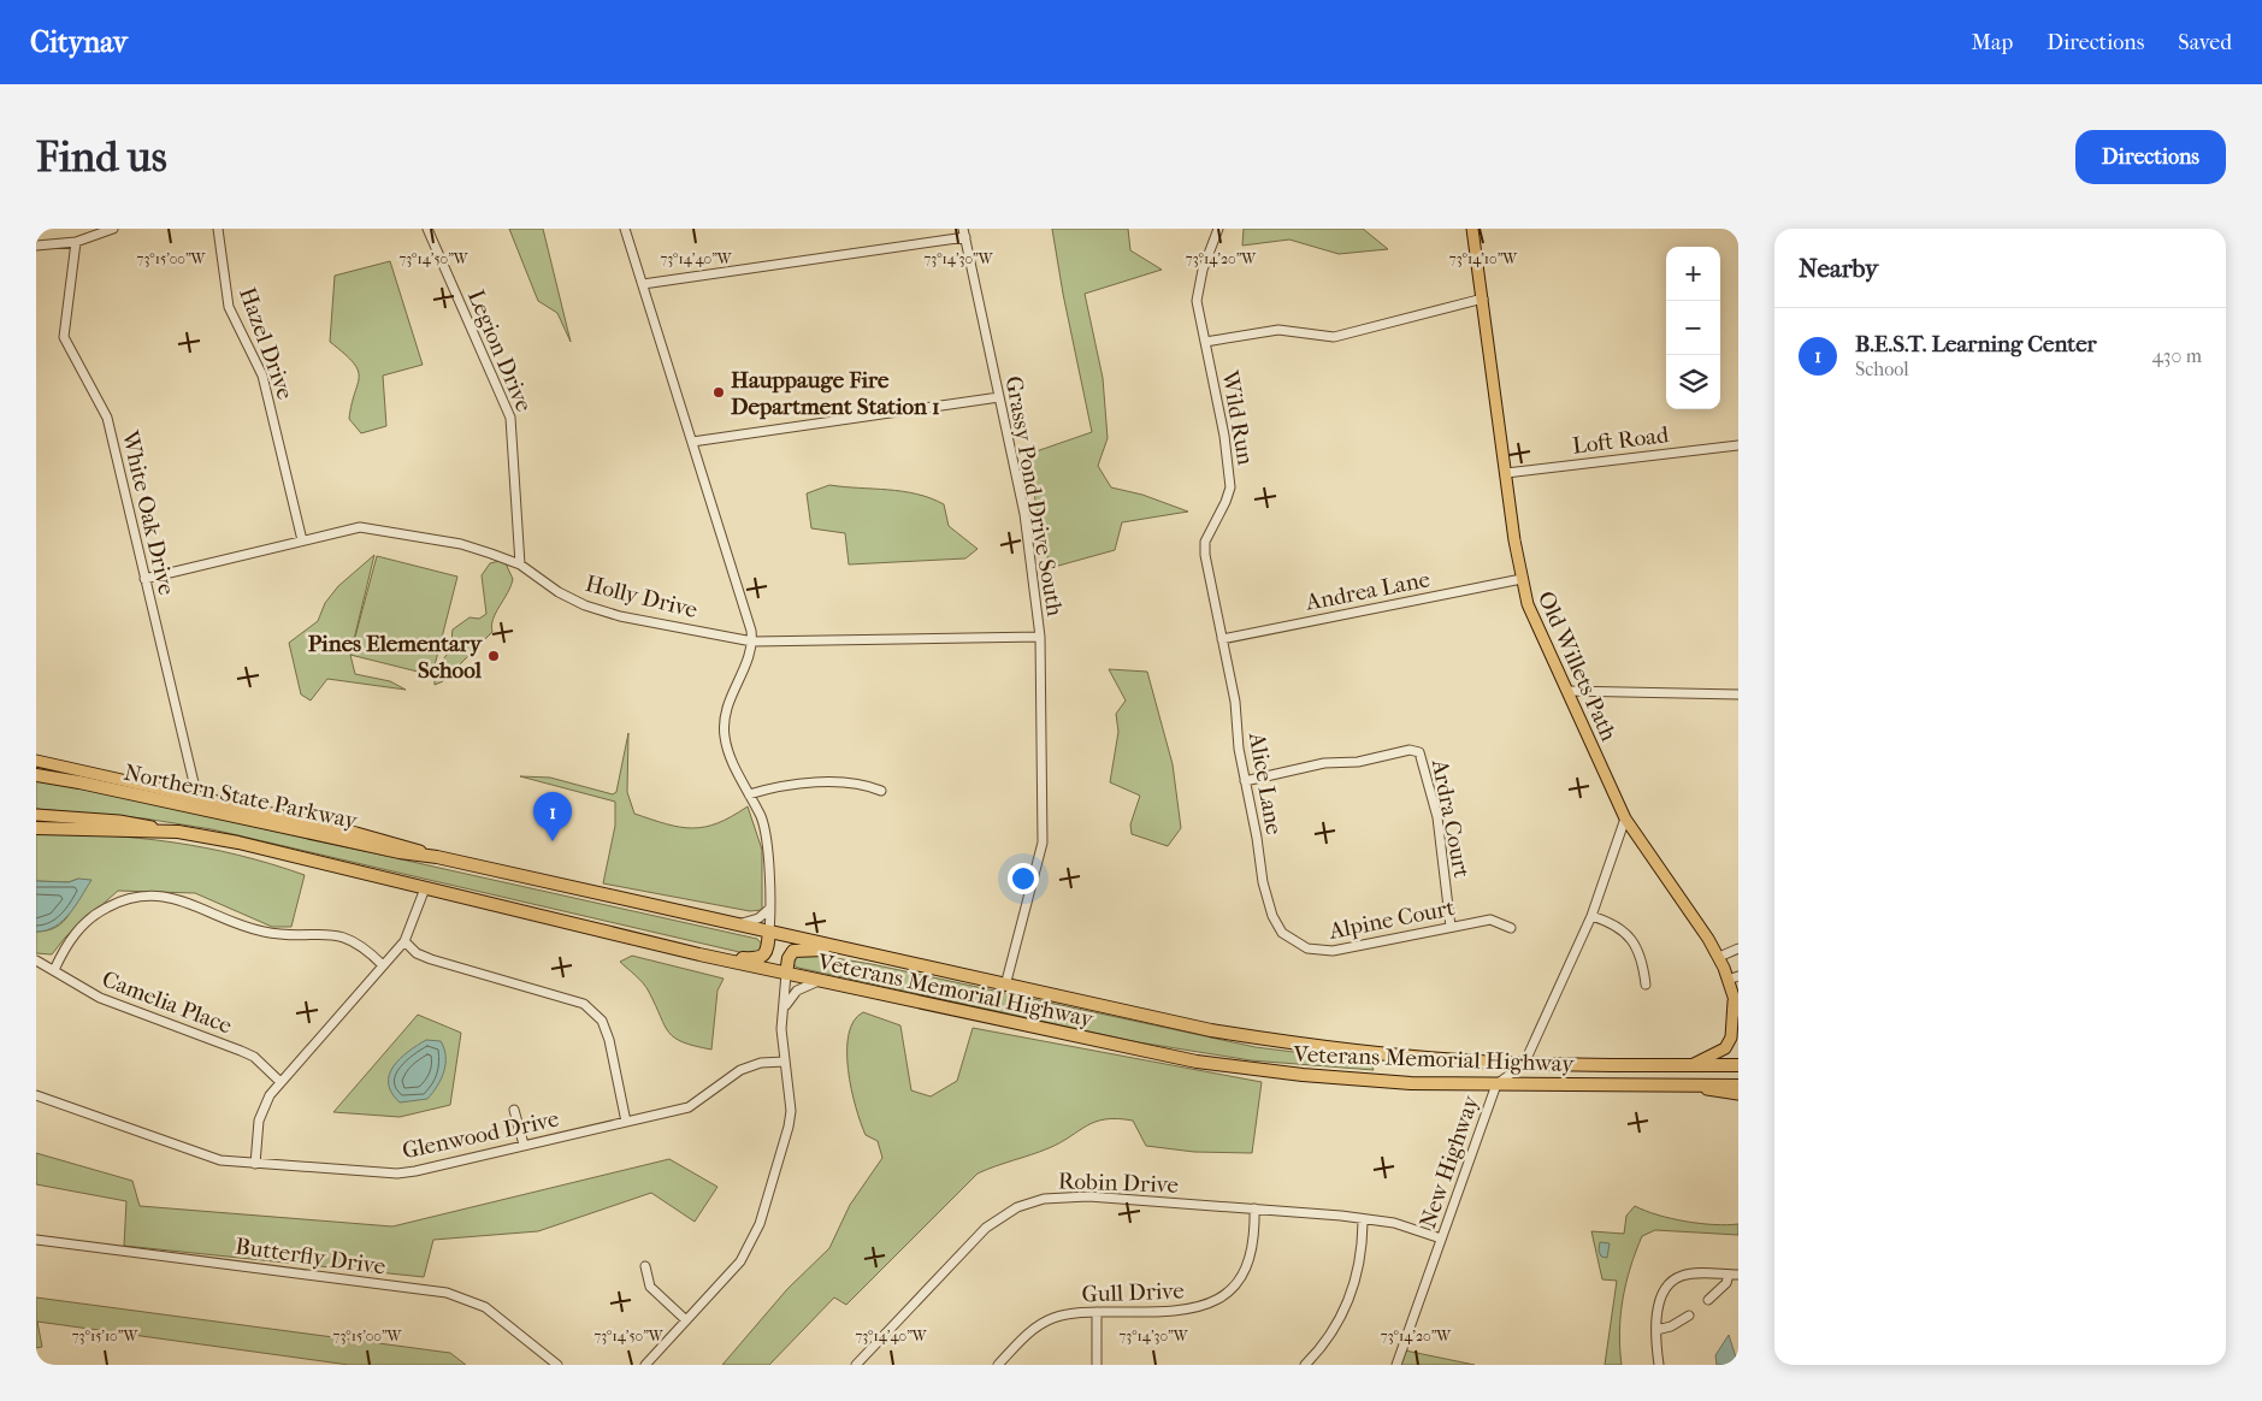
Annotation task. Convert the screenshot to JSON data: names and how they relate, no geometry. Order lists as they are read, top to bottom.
{
  "streets": {
    "highway": ["Northern State Parkway", "Veterans Memorial Highway"],
    "main road": ["Old Willets Path"],
    "street": [
      "Hazel Drive",
      "Legion Drive",
      "Wild Run",
      "Loft Road",
      "Grassy Pond Drive South",
      "White Oak Drive",
      "Andrea Lane",
      "Holly Drive",
      "Alice Lane",
      "Ardra Court",
      "Alpine Court",
      "Camelia Place",
      "Glenwood Drive",
      "New Highway",
      "Robin Drive",
      "Butterfly Drive",
      "Gull Drive"
    ]
  },
  "crossings": [
    ["Hazel Drive", "Holly Drive"],
    ["Legion Drive", "Holly Drive"],
    ["Wild Run", "Andrea Lane"],
    ["Wild Run", "Alice Lane"],
    ["Loft Road", "Old Willets Path"],
    ["Grassy Pond Drive South", "Holly Drive"],
    ["Grassy Pond Drive South", "Veterans Memorial Highway"],
    ["White Oak Drive", "Holly Drive"],
    ["Andrea Lane", "Old Willets Path"],
    ["Andrea Lane", "Alice Lane"],
    ["Old Willets Path", "New Highway"],
    ["Alice Lane", "Ardra Court"],
    ["Alice Lane", "Alpine Court"],
    ["Northern State Parkway", "Veterans Memorial Highway"],
    ["Ardra Court", "Alpine Court"],
    ["Veterans Memorial Highway", "New Highway"],
    ["New Highway", "Robin Drive"],
    ["Robin Drive", "Gull Drive"]
  ],
  "places": ["Hauppauge Fire Department Station 1", "Pines Elementary School"],
  "page": {
    "header": "Citynav",
    "nav": ["Map", "Directions", "Saved"],
    "buttons": "Directions",
    "title": "Find us",
    "heading": "Nearby",
    "map_buttons": ["+", "−"],
    "list": [
      {
        "mark": "1",
        "name": "B.E.S.T. Learning Center",
        "note": "School",
        "value": "430 m"
      }
    ],
    "pins": "1"
  },
  "coordinates": [
    "73°15'00\"W",
    "73°14'50\"W",
    "73°14'40\"W",
    "73°14'30\"W",
    "73°14'20\"W",
    "73°14'10\"W",
    "73°15'10\"W"
  ]
}
